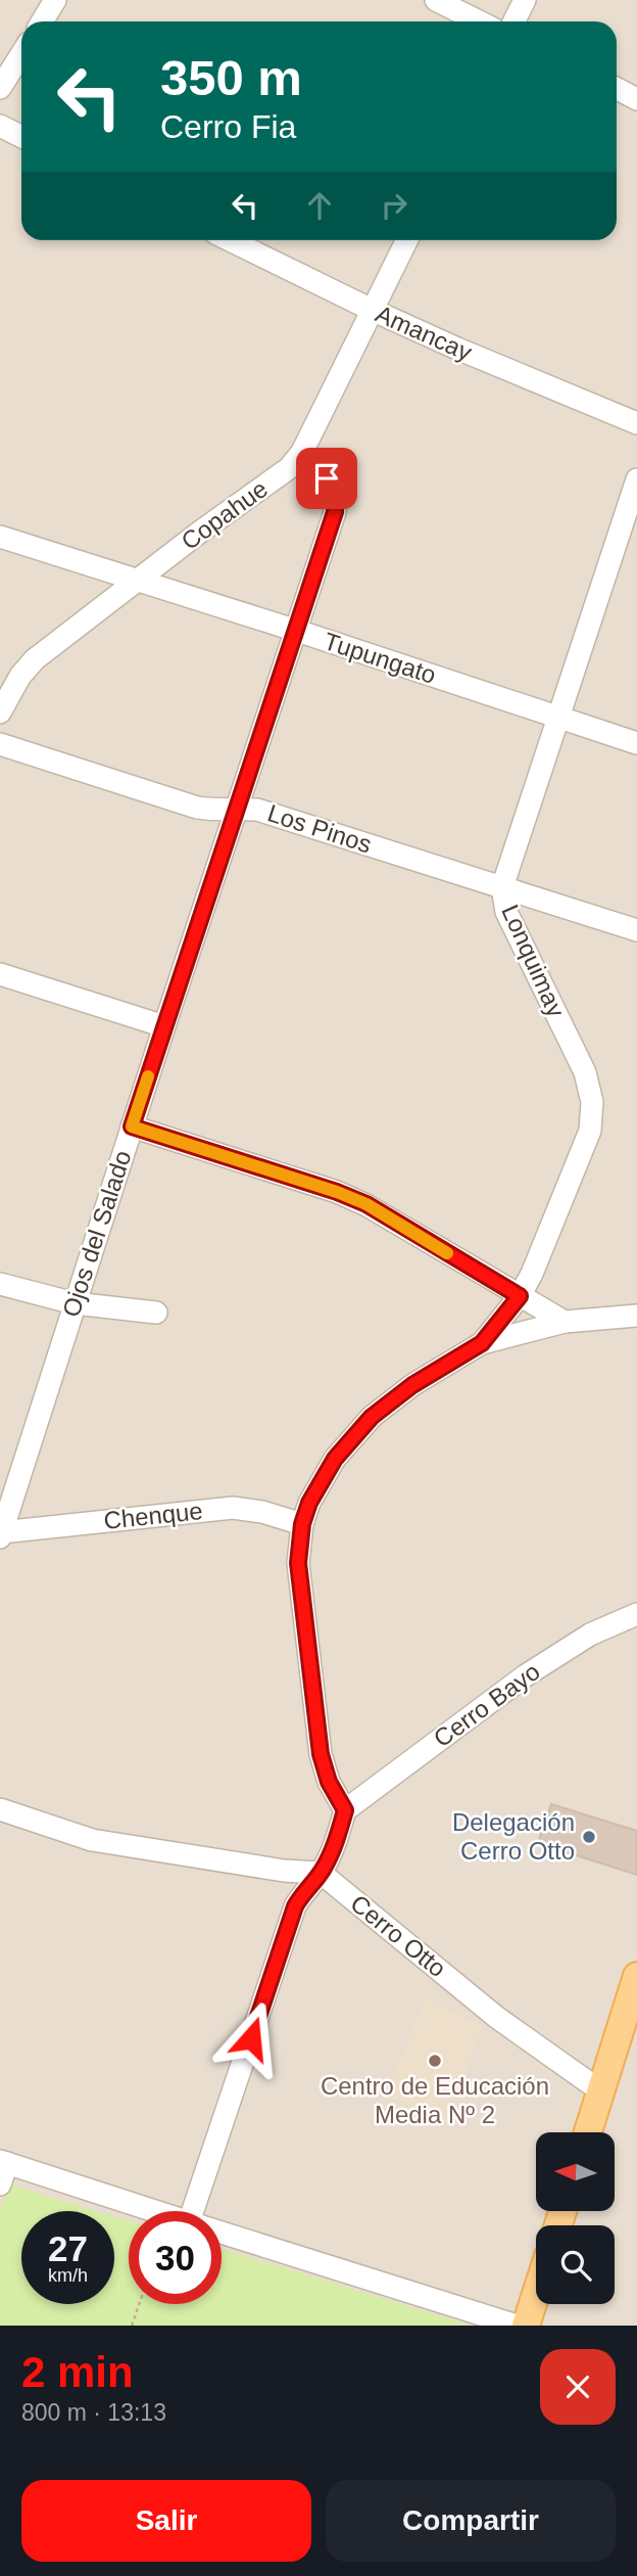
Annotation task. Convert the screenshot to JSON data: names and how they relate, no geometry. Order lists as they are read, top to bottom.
{
  "streets": {
    "street": [
      "Amancay",
      "Copahue",
      "Tupungato",
      "Los Pinos",
      "Lonquimay",
      "Ojos del Salado",
      "Chenque",
      "Cerro Bayo",
      "Cerro Otto"
    ]
  },
  "crossings": [
    ["Amancay", "Copahue"],
    ["Copahue", "Tupungato"],
    ["Copahue", "Ojos del Salado"],
    ["Tupungato", "Lonquimay"],
    ["Tupungato", "Ojos del Salado"],
    ["Los Pinos", "Lonquimay"],
    ["Los Pinos", "Ojos del Salado"],
    ["Lonquimay", "Chenque"],
    ["Lonquimay", "Cerro Bayo"],
    ["Ojos del Salado", "Chenque"]
  ],
  "places": ["Delegación Cerro Otto", "Centro de Educación Media Nº 2"],
  "north": "left",
  "page": {
    "turn": ["350 m", "Cerro Fia"],
    "speed": "27 km/h",
    "limit": "30",
    "heading": ["2 min", "800 m · 13:13"],
    "buttons": ["Salir", "Compartir"]
  }
}
